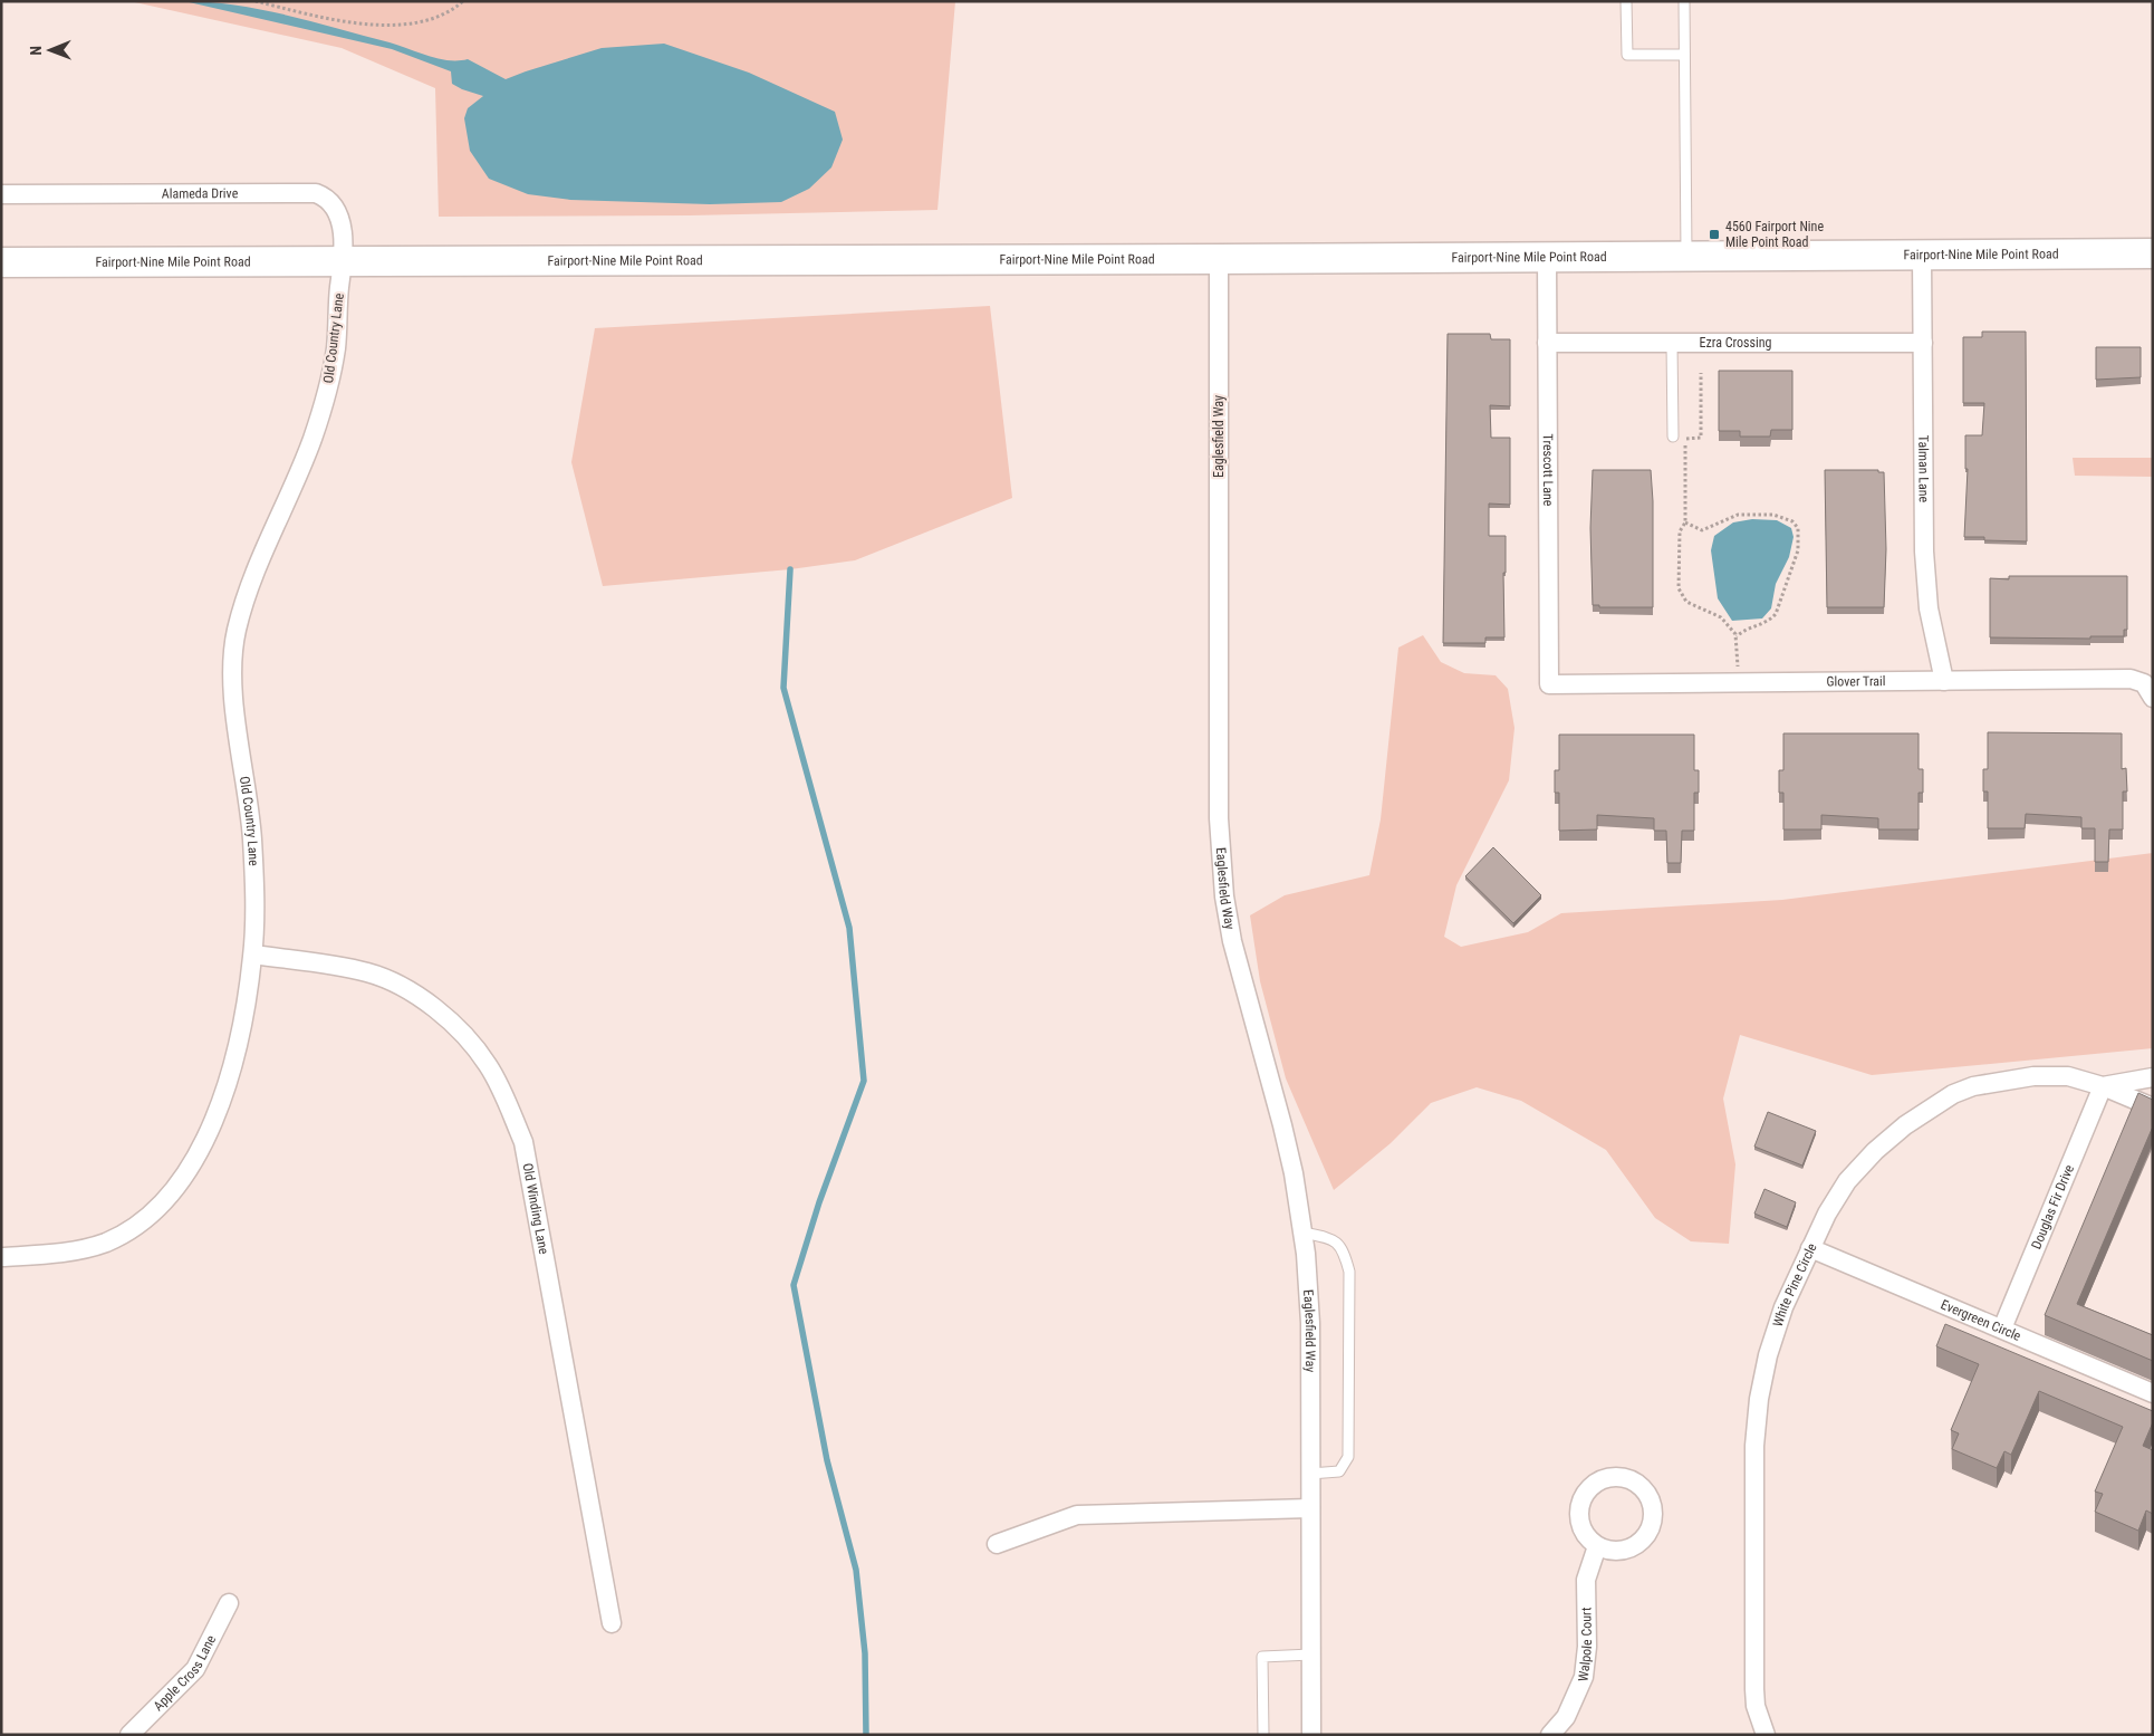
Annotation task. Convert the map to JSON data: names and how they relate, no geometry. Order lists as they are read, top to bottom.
{
  "streets": {
    "main road": ["Fairport-Nine Mile Point Road"],
    "street": [
      "Alameda Drive",
      "Old Country Lane",
      "Ezra Crossing",
      "Eaglesfield Way",
      "Trescott Lane",
      "Talman Lane",
      "Glover Trail",
      "Old Winding Lane",
      "Douglas Fir Drive",
      "White Pine Circle",
      "Evergreen Circle",
      "Walpole Court",
      "Apple Cross Lane"
    ]
  },
  "crossings": [
    ["Alameda Drive", "Fairport-Nine Mile Point Road"],
    ["Alameda Drive", "Old Country Lane"],
    ["Fairport-Nine Mile Point Road", "Old Country Lane"],
    ["Fairport-Nine Mile Point Road", "Eaglesfield Way"],
    ["Fairport-Nine Mile Point Road", "Trescott Lane"],
    ["Fairport-Nine Mile Point Road", "Talman Lane"],
    ["Old Country Lane", "Old Winding Lane"],
    ["Ezra Crossing", "Trescott Lane"],
    ["Ezra Crossing", "Talman Lane"],
    ["Trescott Lane", "Glover Trail"],
    ["Talman Lane", "Glover Trail"],
    ["Douglas Fir Drive", "White Pine Circle"],
    ["Douglas Fir Drive", "Evergreen Circle"],
    ["White Pine Circle", "Evergreen Circle"]
  ],
  "places": {
    "transit": ["4560 Fairport Nine Mile Point Road"]
  },
  "north": "left"
}
